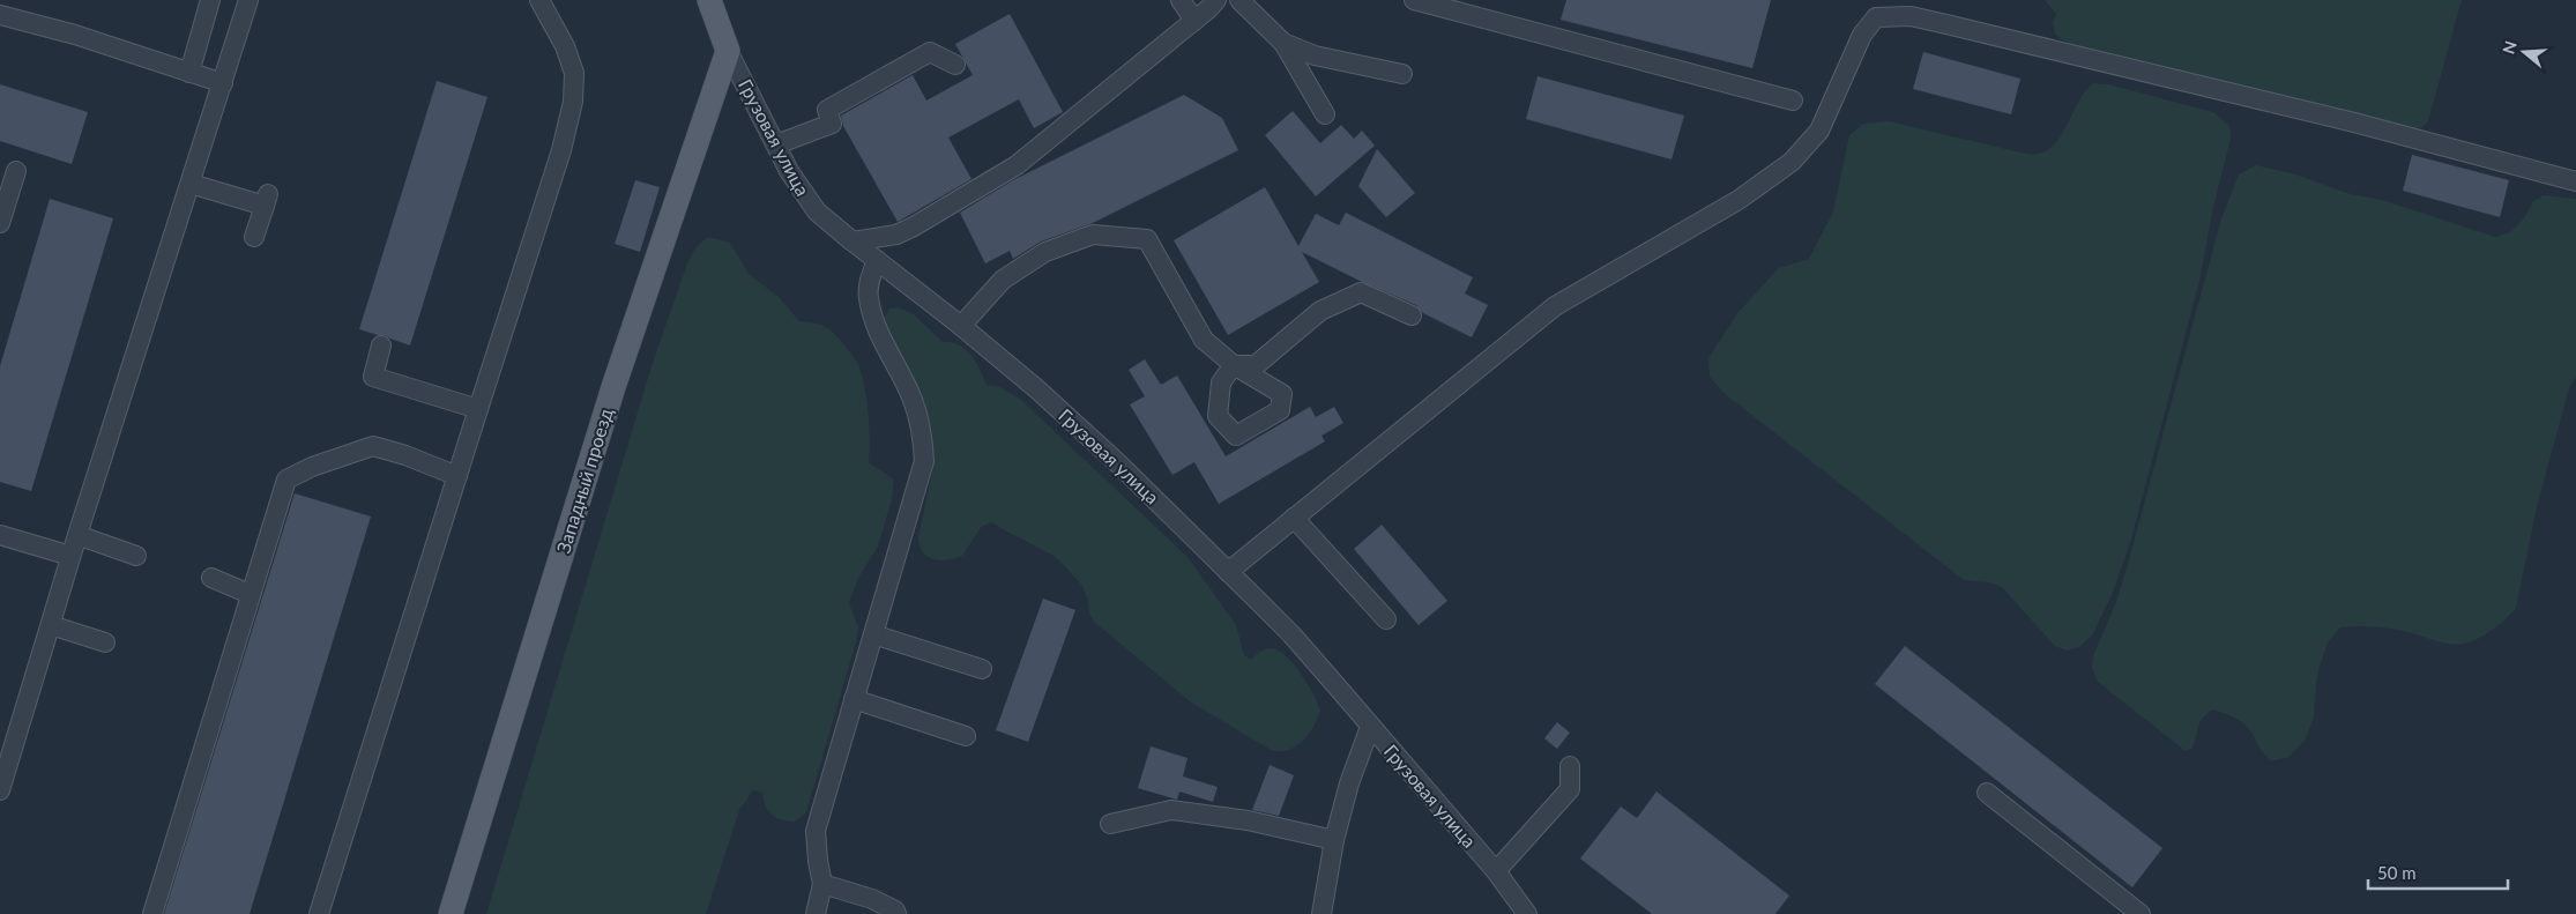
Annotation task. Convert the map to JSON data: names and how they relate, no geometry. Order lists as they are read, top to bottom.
{
  "streets": {
    "main road": ["Грузовая улица", "Западный проезд"]
  },
  "crossings": [
    ["Грузовая улица", "Западный проезд"]
  ],
  "scale_bar": "50 m",
  "north": "left"
}
